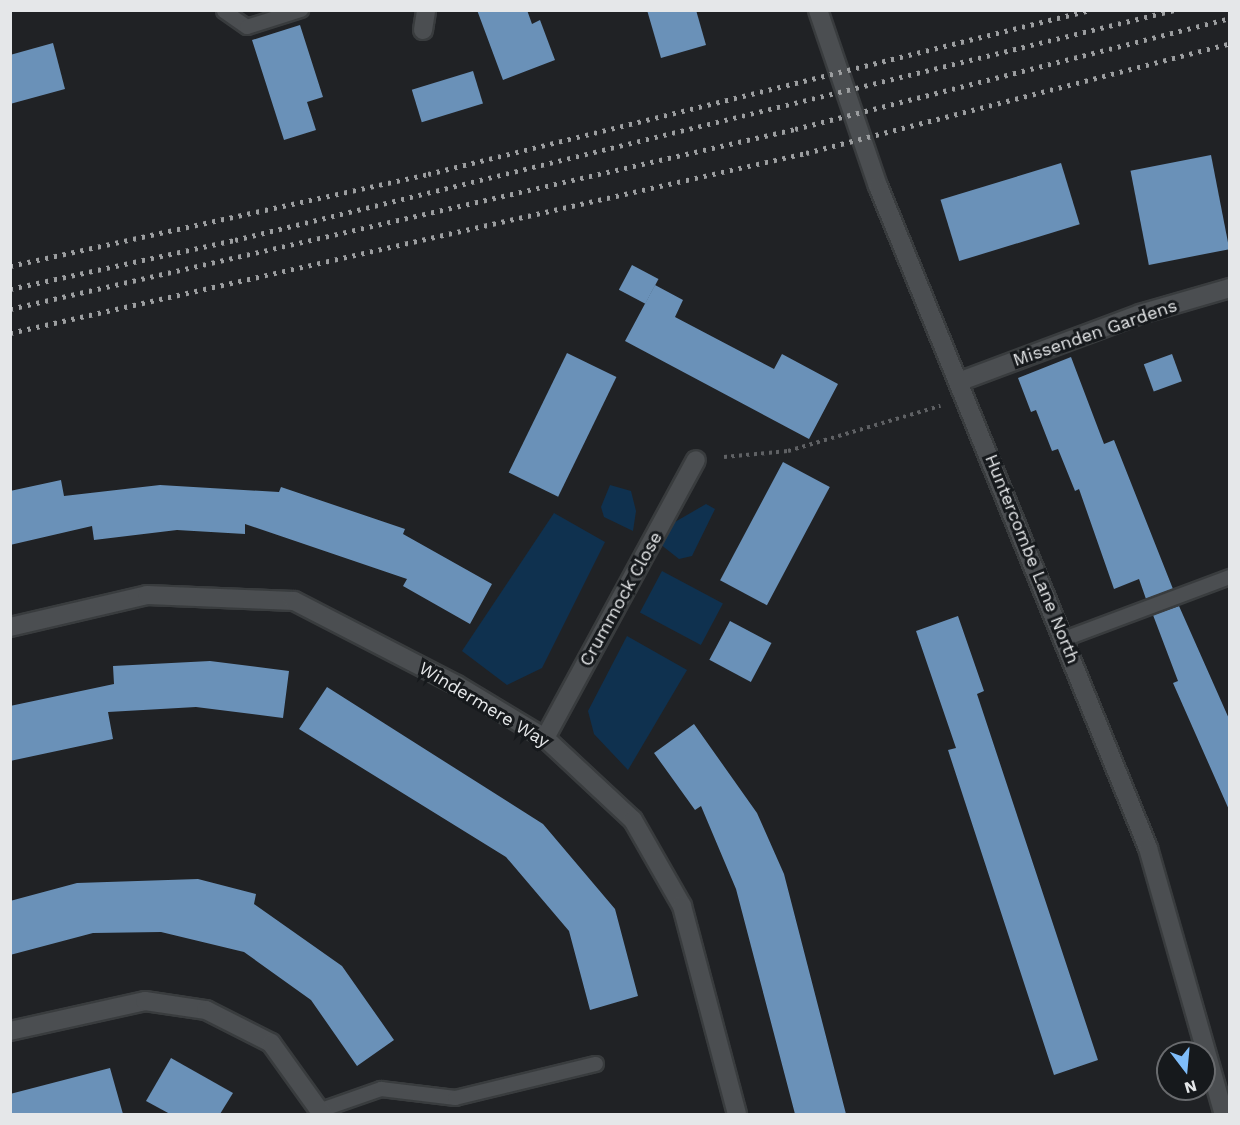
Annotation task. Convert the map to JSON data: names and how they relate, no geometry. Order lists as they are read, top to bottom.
{
  "streets": {
    "street": [
      "Missenden Gardens",
      "Huntercombe Lane North",
      "Crummock Close",
      "Windermere Way"
    ]
  },
  "crossings": [
    ["Missenden Gardens", "Huntercombe Lane North"],
    ["Crummock Close", "Windermere Way"]
  ],
  "north": "bottom"
}
